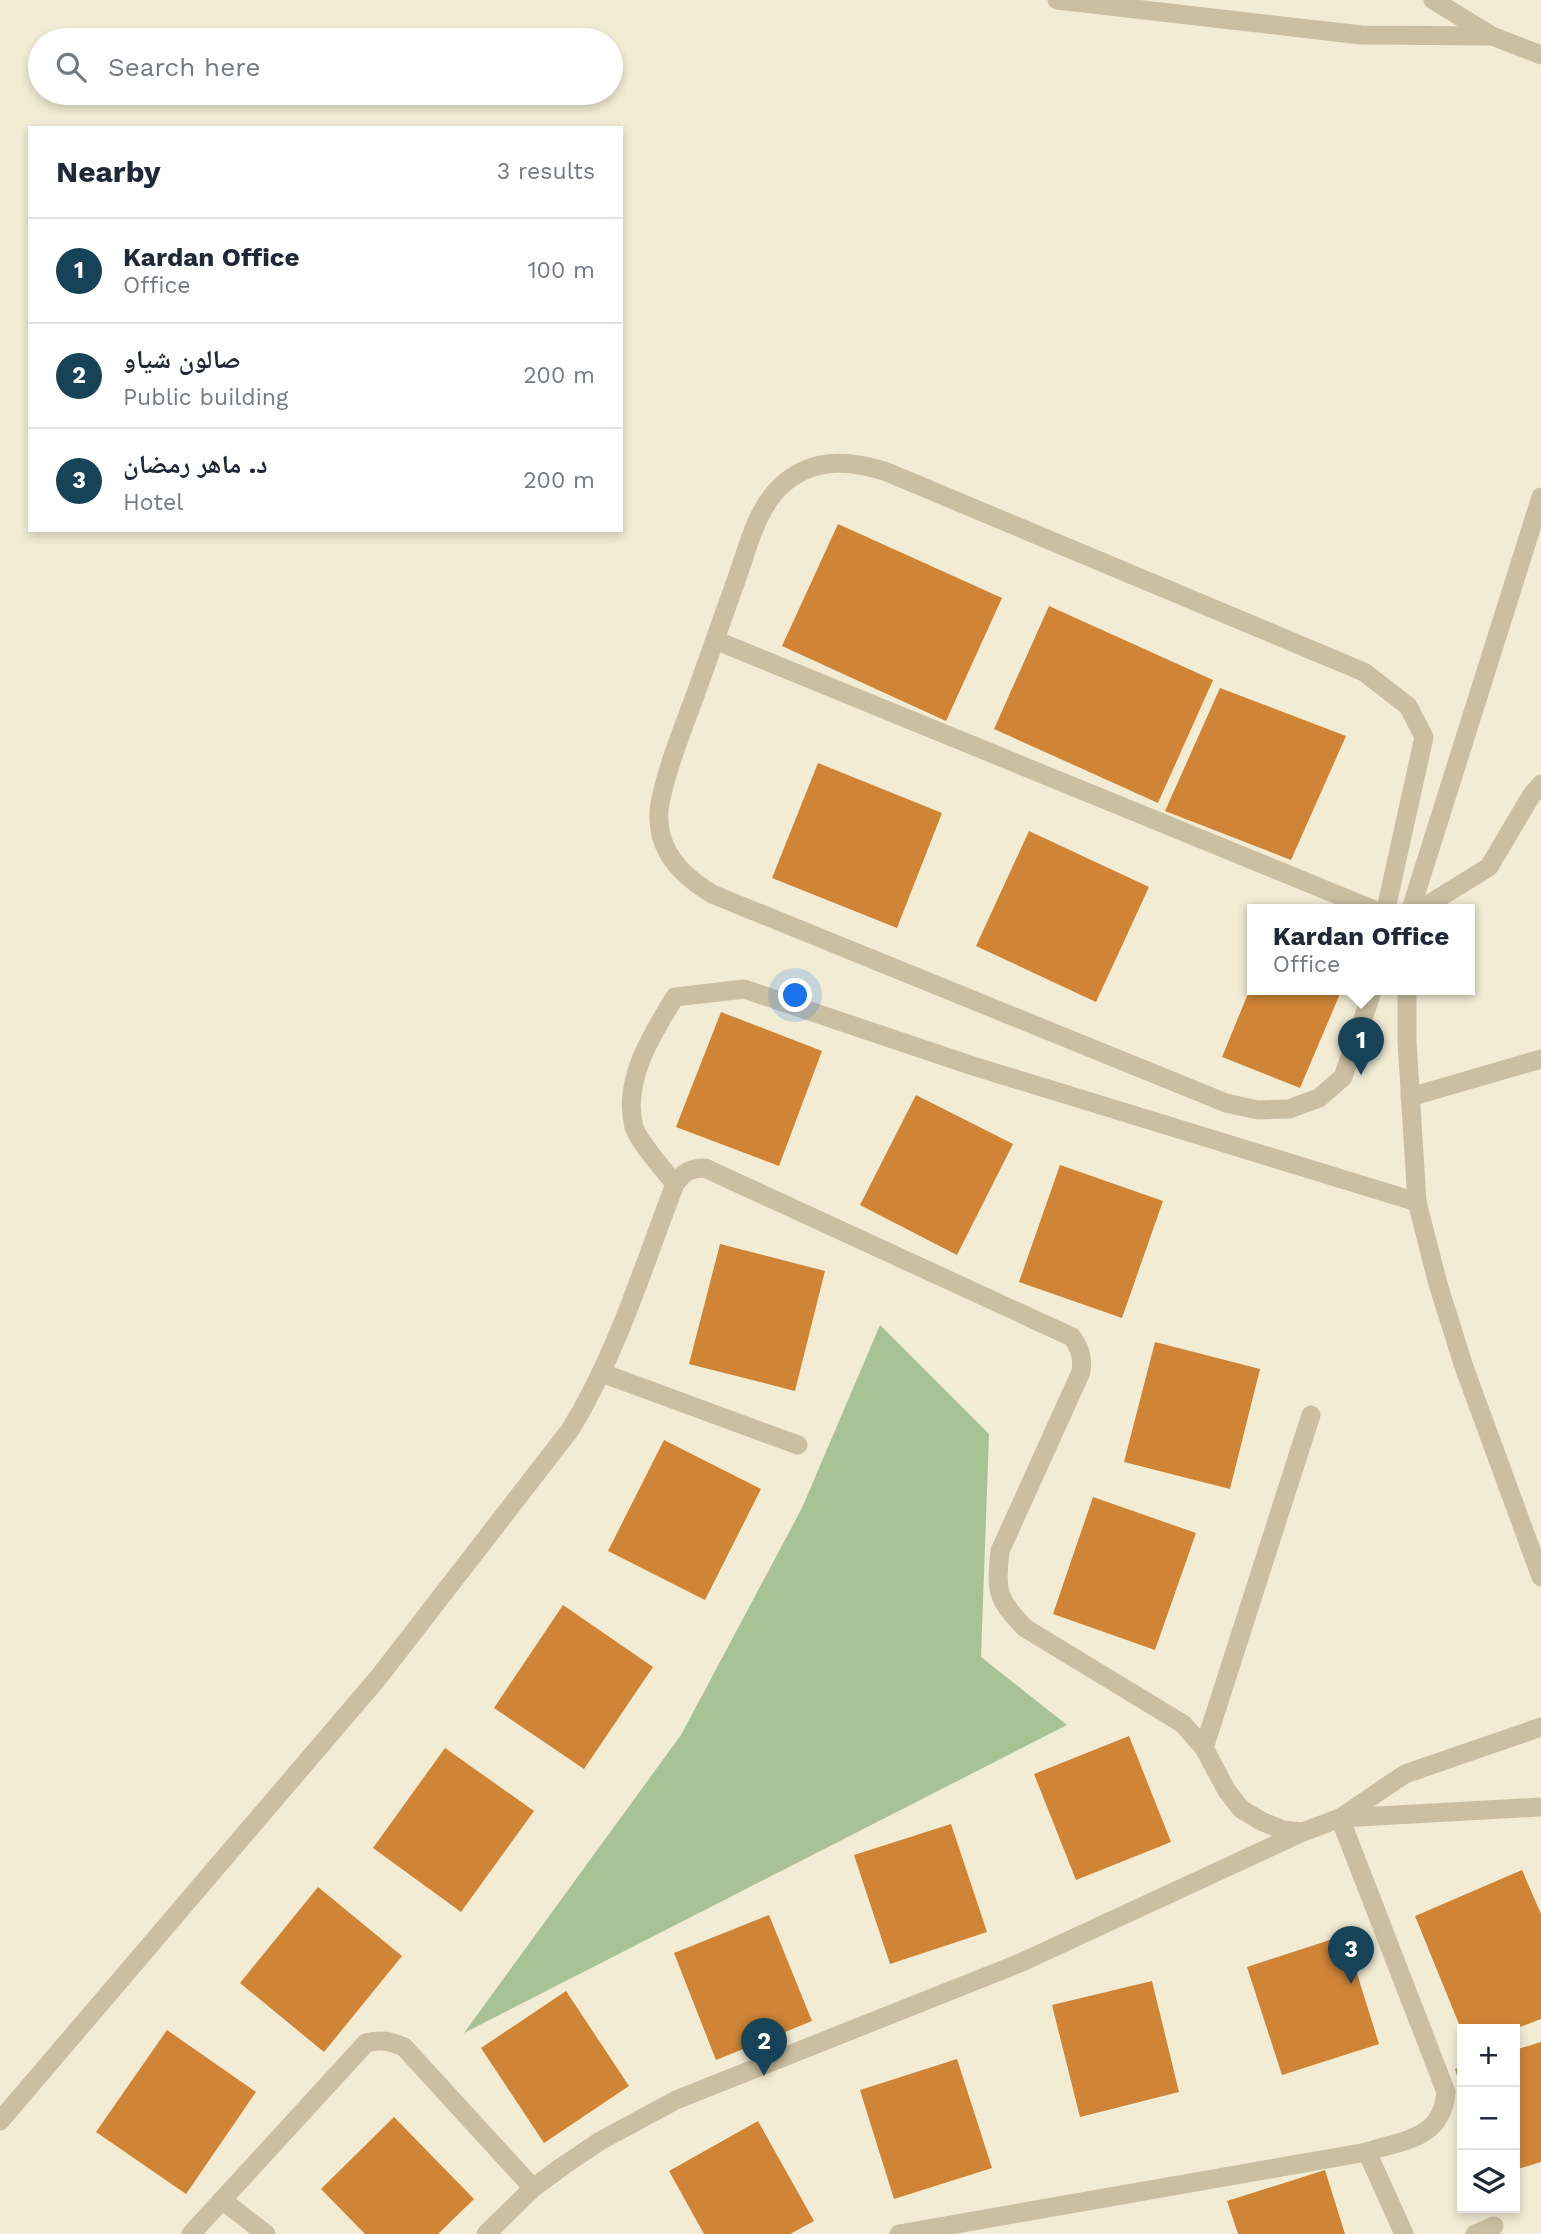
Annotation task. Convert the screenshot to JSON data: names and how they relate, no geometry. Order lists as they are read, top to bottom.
{
  "page": {
    "search": "Search here",
    "heading": ["Nearby", "3 results"],
    "list": [
      {
        "mark": "1",
        "name": "Kardan Office",
        "note": "Office",
        "value": "100 m"
      },
      {
        "mark": "2",
        "name": "صالون شياو",
        "note": "Public building",
        "value": "200 m"
      },
      {
        "mark": "3",
        "name": "د. ماهر رمضان",
        "note": "Hotel",
        "value": "200 m"
      }
    ],
    "popup": ["Kardan Office", "Office"],
    "pins": ["1", "3", "2"],
    "map_buttons": ["+", "−"]
  }
}
